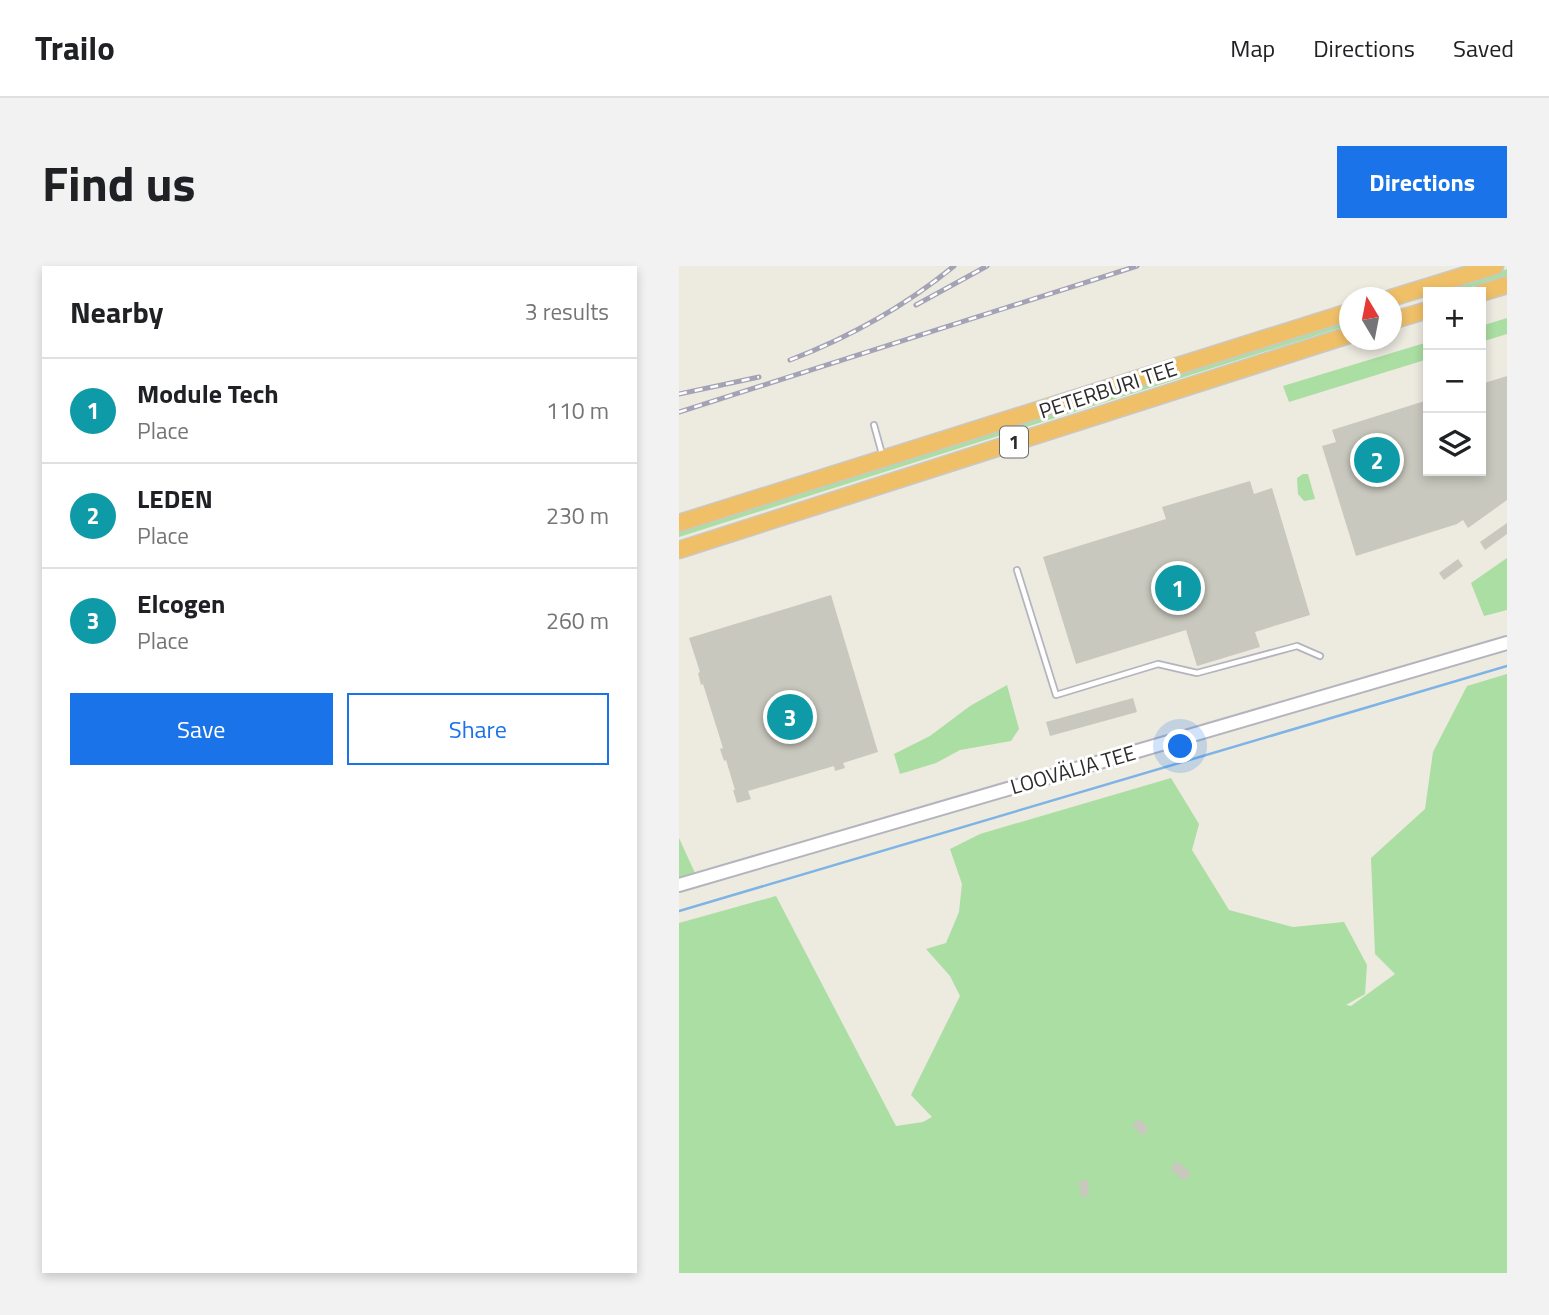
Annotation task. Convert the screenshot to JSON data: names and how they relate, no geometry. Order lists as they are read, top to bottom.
{
  "streets": {
    "highway": ["PETERBURI TEE", "1"],
    "street": ["LOOVÄLJA TEE"]
  },
  "north": "top",
  "page": {
    "header": "Trailo",
    "nav": ["Map", "Directions", "Saved"],
    "title": "Find us",
    "buttons": [
      "Directions",
      ["Save", "Share"]
    ],
    "heading": ["Nearby", "3 results"],
    "map_buttons": ["+", "−"],
    "list": [
      {
        "mark": "1",
        "name": "Module Tech",
        "note": "Place",
        "value": "110 m"
      },
      {
        "mark": "2",
        "name": "LEDEN",
        "note": "Place",
        "value": "230 m"
      },
      {
        "mark": "3",
        "name": "Elcogen",
        "note": "Place",
        "value": "260 m"
      }
    ],
    "pins": ["2", "1", "3"]
  }
}
